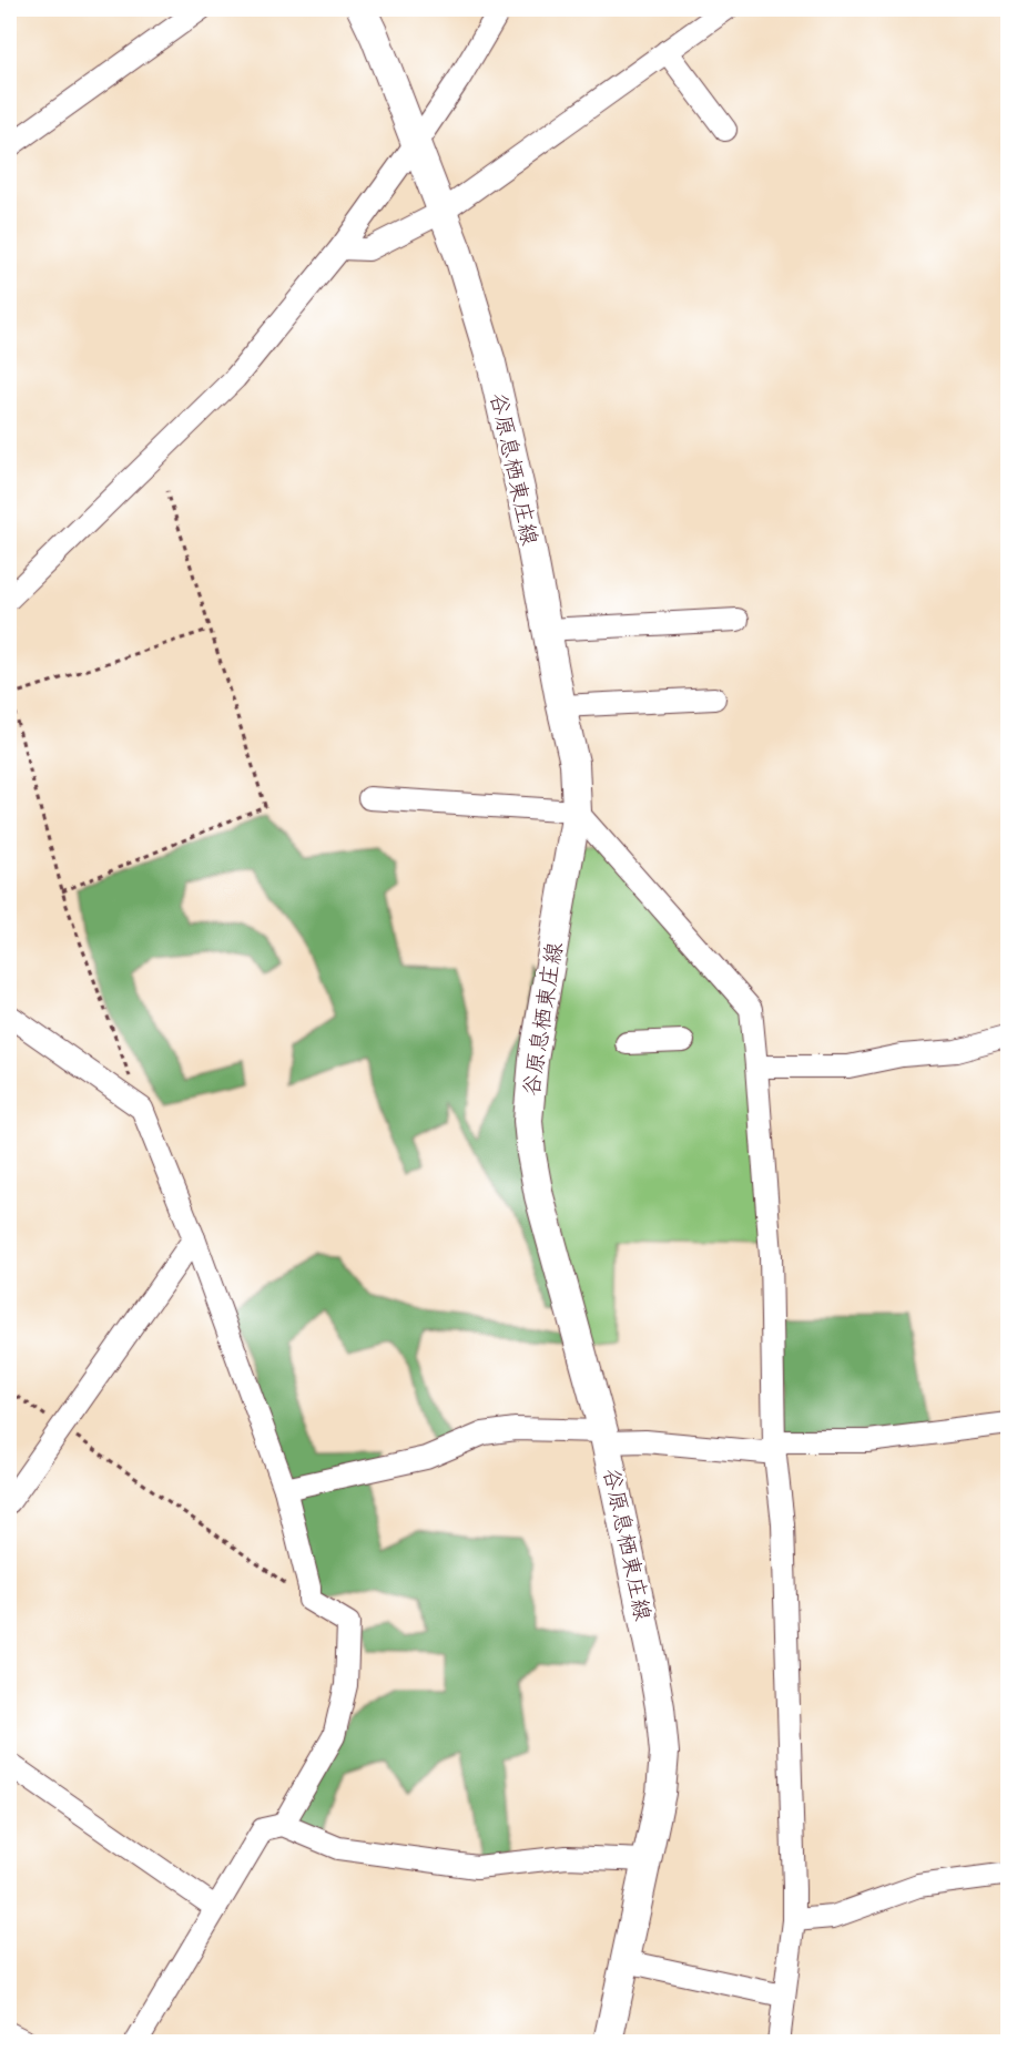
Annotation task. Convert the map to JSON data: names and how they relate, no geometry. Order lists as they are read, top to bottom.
{
  "streets": {
    "main road": ["谷原息栖東庄線"]
  }
}
